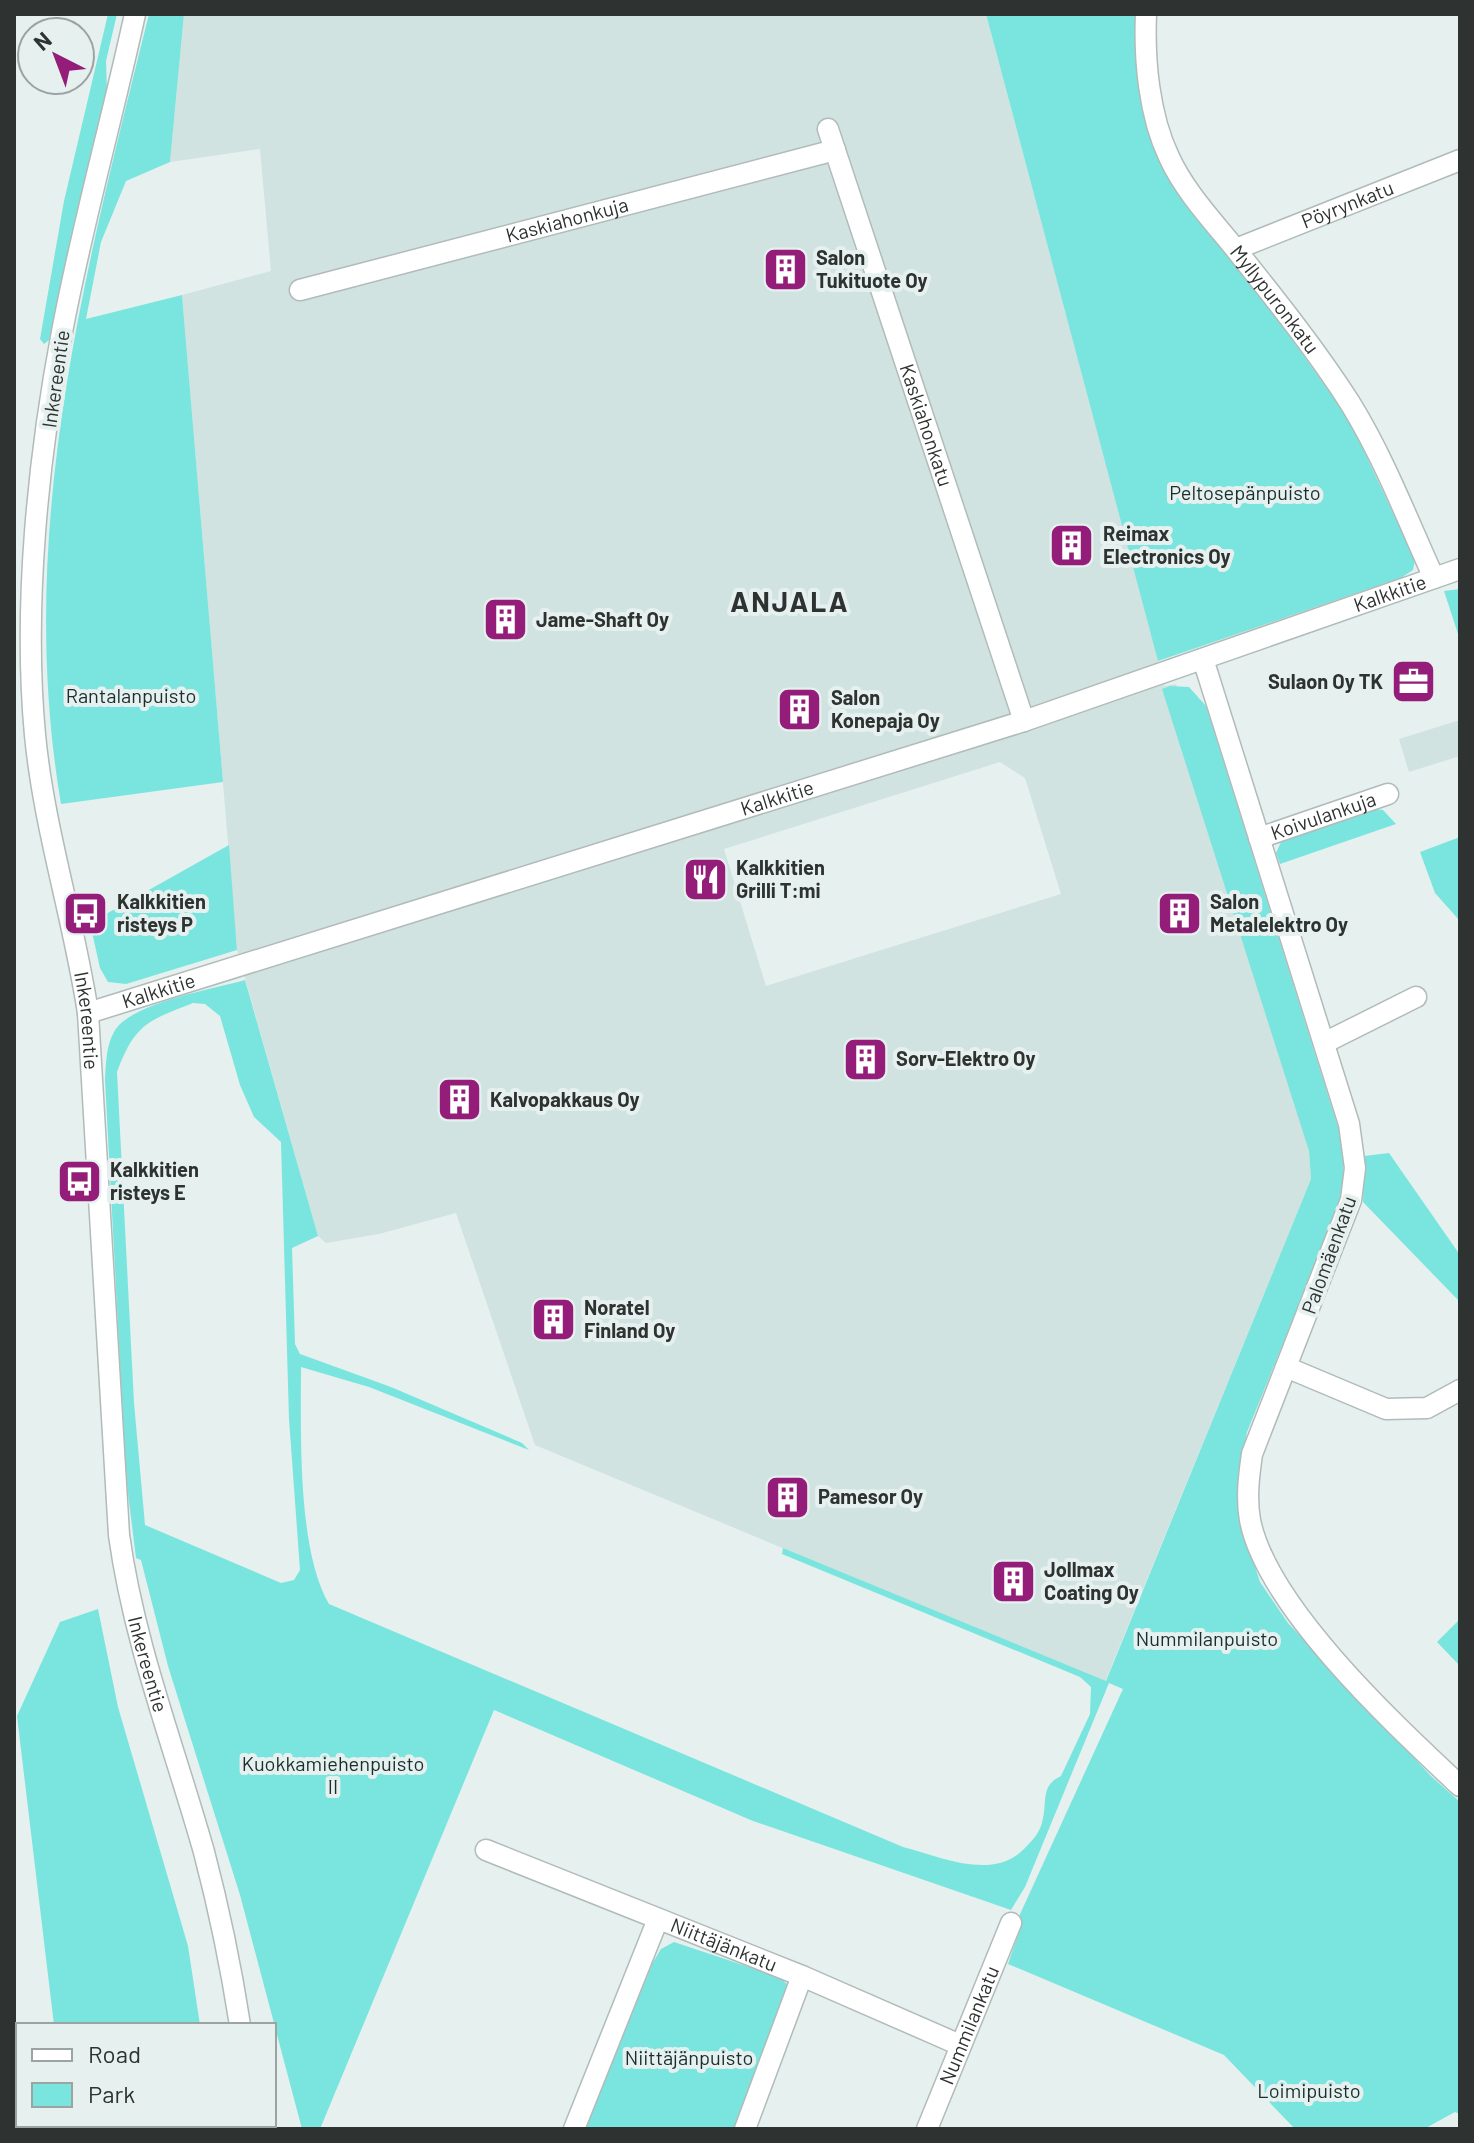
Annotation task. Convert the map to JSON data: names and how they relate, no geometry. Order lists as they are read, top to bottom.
{
  "streets": {
    "street": [
      "Pöyrynkatu",
      "Kaskiahonkuja",
      "Myllypuronkatu",
      "Inkereentie",
      "Kaskiahonkatu",
      "Kalkkitie",
      "Koivulankuja",
      "Palomäenkatu",
      "Niittäjänkatu",
      "Nummilankatu"
    ]
  },
  "crossings": [
    ["Pöyrynkatu", "Myllypuronkatu"],
    ["Kaskiahonkuja", "Kaskiahonkatu"],
    ["Myllypuronkatu", "Kalkkitie"],
    ["Inkereentie", "Kalkkitie"],
    ["Kaskiahonkatu", "Kalkkitie"],
    ["Kalkkitie", "Palomäenkatu"],
    ["Koivulankuja", "Palomäenkatu"],
    ["Niittäjänkatu", "Nummilankatu"]
  ],
  "districts": ["ANJALA"],
  "parks": [
    "Peltosepänpuisto",
    "Rantalanpuisto",
    "Nummilanpuisto",
    "Kuokkamiehenpuisto II",
    "Niittäjänpuisto",
    "Loimipuisto"
  ],
  "places": {
    "building": [
      "Salon Tukituote Oy",
      "Reimax Electronics Oy",
      "Jame-Shaft Oy",
      "Salon Konepaja Oy",
      "Salon Metalelektro Oy",
      "Sorv-Elektro Oy",
      "Kalvopakkaus Oy",
      "Noratel Finland Oy",
      "Pamesor Oy",
      "Jollmax Coating Oy"
    ],
    "office": ["Sulaon Oy TK"],
    "restaurant": ["Kalkkitien Grilli T:mi"],
    "bus stop": ["Kalkkitien risteys P", "Kalkkitien risteys E"]
  },
  "legend": ["Road", "Park"],
  "north": "top left"
}
